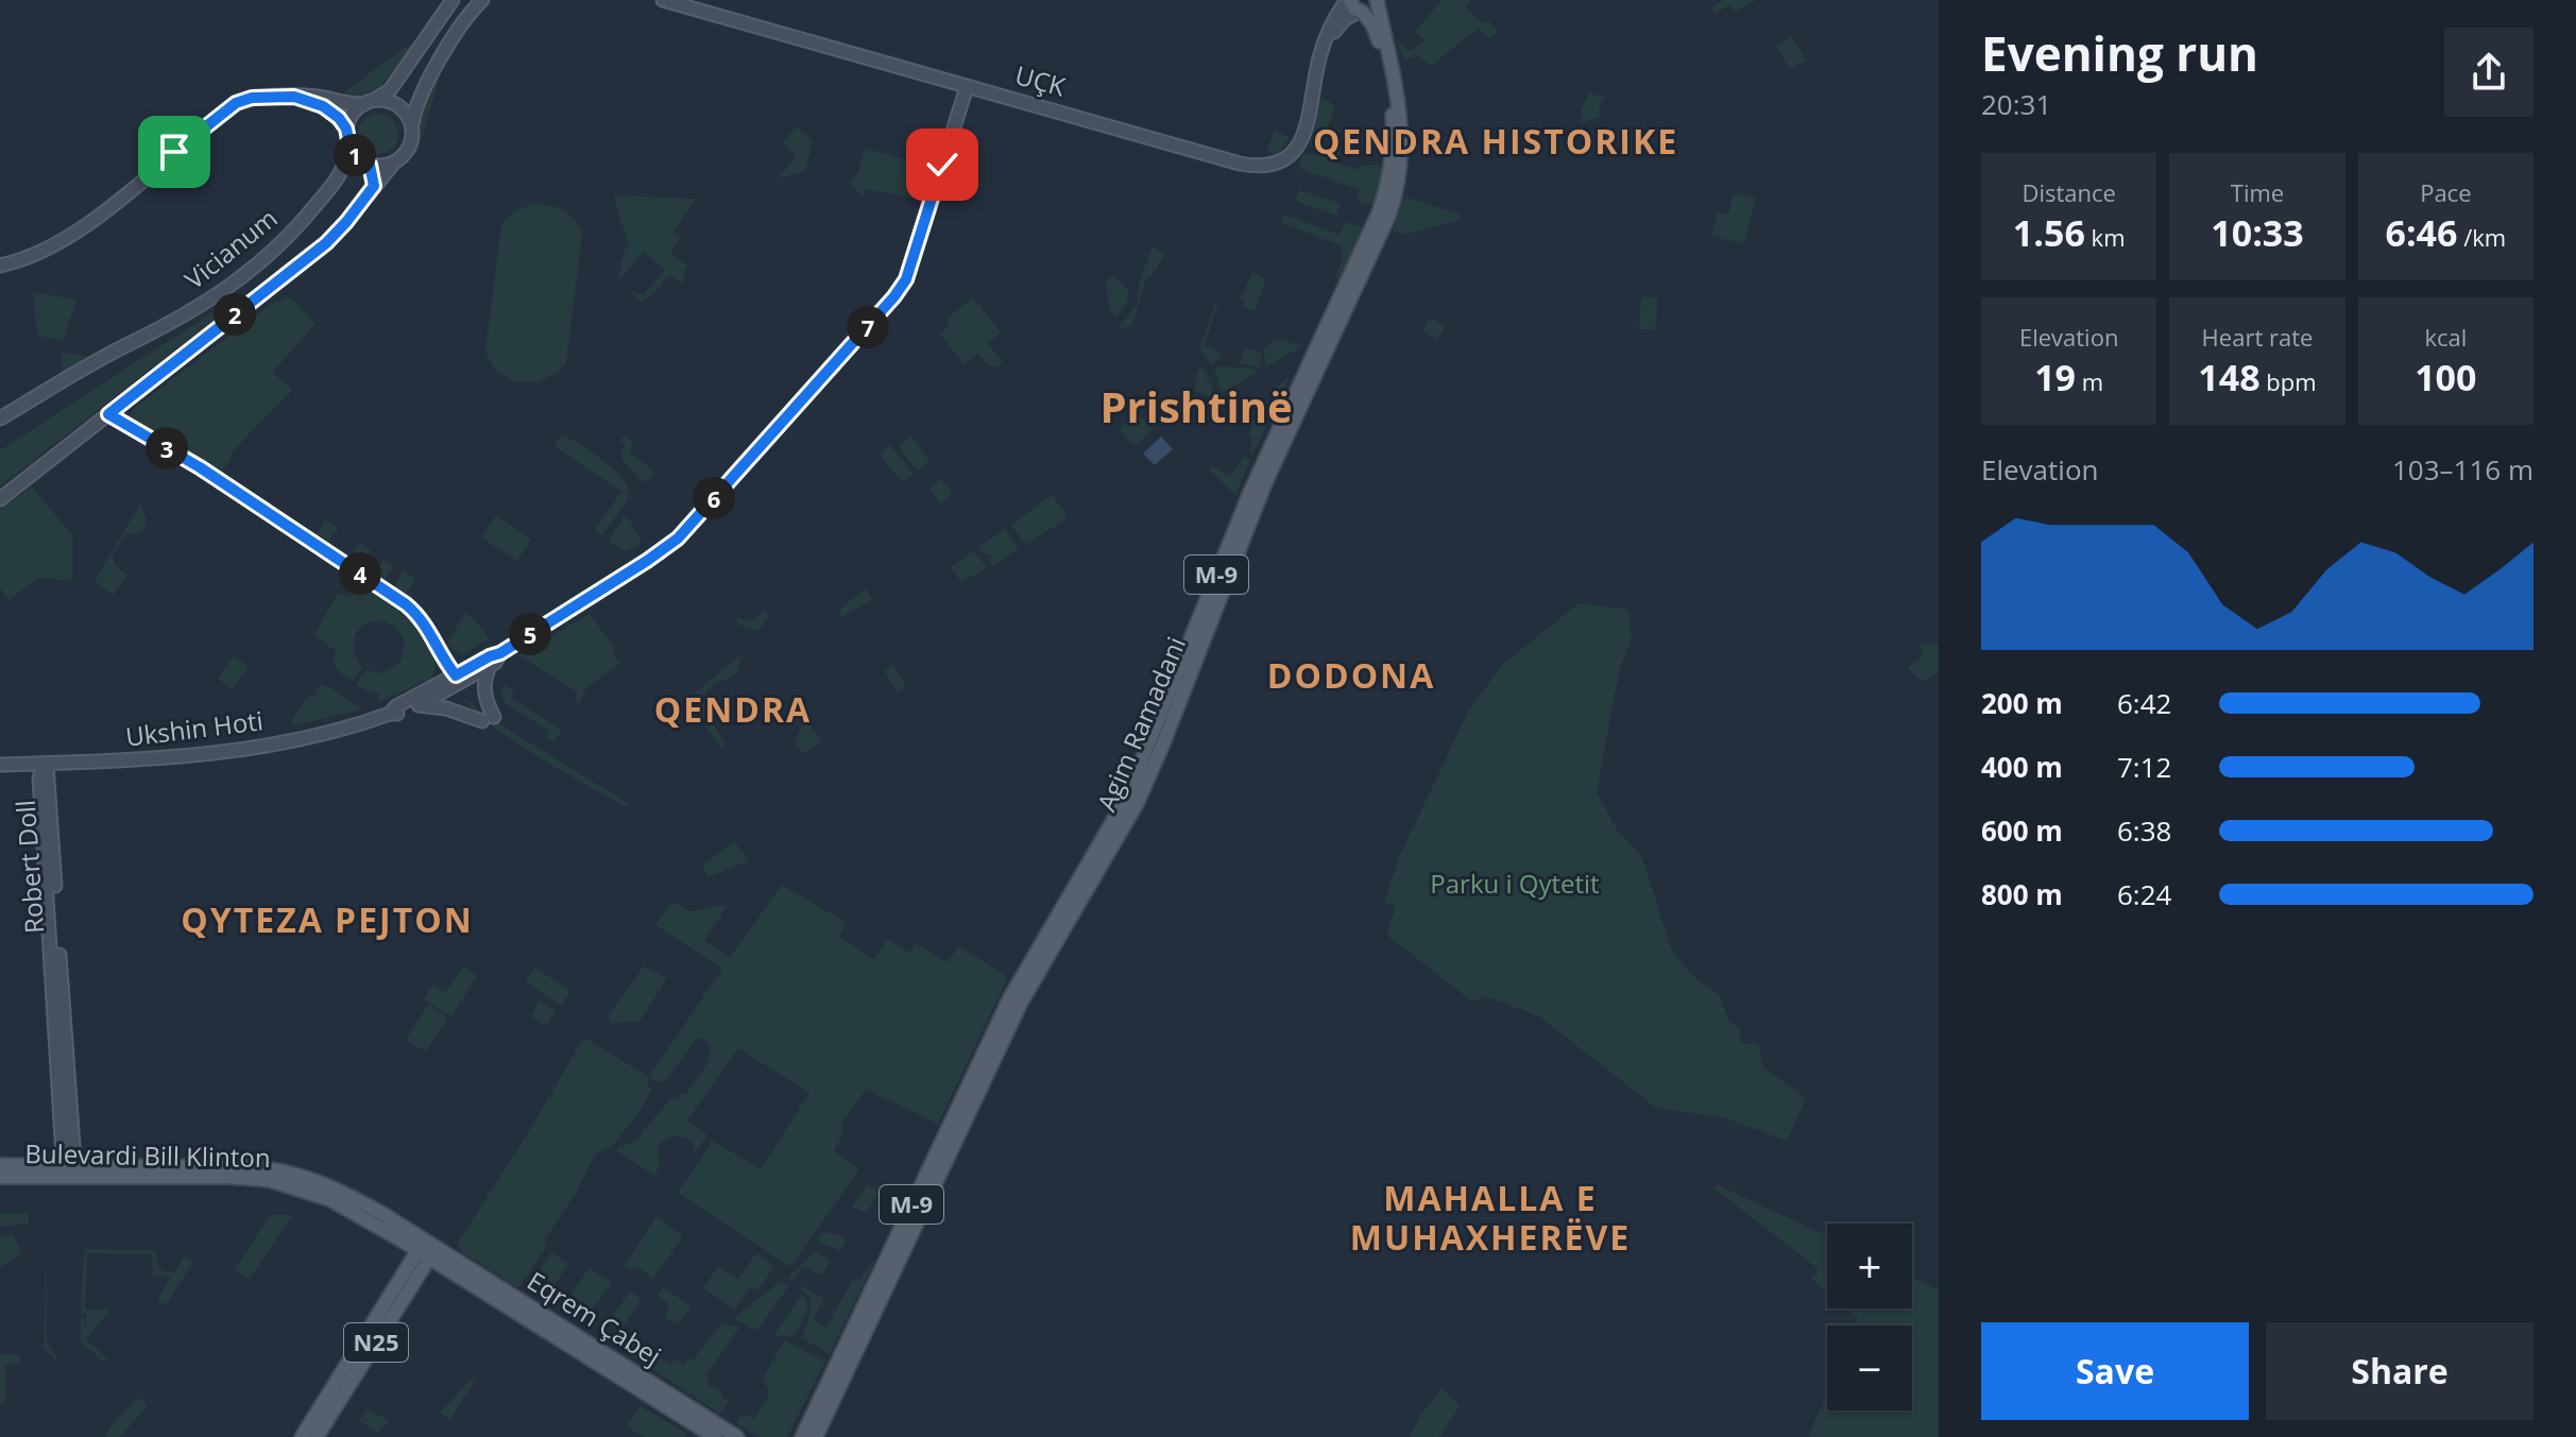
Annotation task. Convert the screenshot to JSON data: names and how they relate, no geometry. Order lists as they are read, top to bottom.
{
  "streets": {
    "main road": [
      "UÇK",
      "Vicianum",
      "M-9",
      "Agim Ramadani",
      "Ukshin Hoti",
      "Robert Doll",
      "Bulevardi Bill Klinton",
      "Eqrem Çabej",
      "N25"
    ]
  },
  "crossings": [
    ["UÇK", "M-9"],
    ["UÇK", "Agim Ramadani"],
    ["M-9", "Agim Ramadani"],
    ["Ukshin Hoti", "Robert Doll"],
    ["Robert Doll", "Bulevardi Bill Klinton"],
    ["Bulevardi Bill Klinton", "Eqrem Çabej"],
    ["Bulevardi Bill Klinton", "N25"],
    ["Eqrem Çabej", "N25"]
  ],
  "districts": [
    "QENDRA HISTORIKE",
    "Prishtinë",
    "DODONA",
    "QENDRA",
    "QYTEZA PEJTON",
    "MAHALLA E MUHAXHERËVE"
  ],
  "parks": ["Parku i Qytetit"],
  "page": {
    "heading": ["Evening run", "20:31"],
    "pins": [
      "1",
      "2",
      "7",
      "3",
      "6",
      "4",
      "5"
    ],
    "stats": [
      ["Distance", "1.56 km"],
      ["Time", "10:33"],
      ["Pace", "6:46 /km"],
      ["Elevation", "19 m"],
      ["Heart rate", "148 bpm"],
      ["kcal", "100"]
    ],
    "chart": ["Elevation", "103–116 m"],
    "list": [
      {
        "name": "200 m",
        "note": "6:42"
      },
      {
        "name": "400 m",
        "note": "7:12"
      },
      {
        "name": "600 m",
        "note": "6:38"
      },
      {
        "name": "800 m",
        "note": "6:24"
      }
    ],
    "map_buttons": ["+", "−"],
    "buttons": ["Save", "Share"]
  }
}
